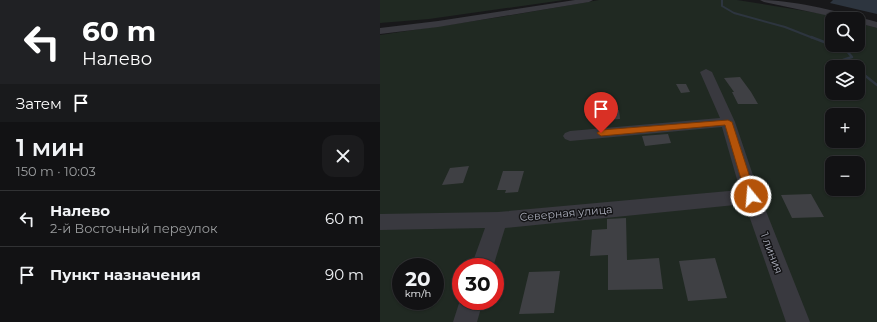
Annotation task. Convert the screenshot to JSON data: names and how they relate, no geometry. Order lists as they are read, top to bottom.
{
  "streets": {
    "street": ["Северная улица", "1 линия"]
  },
  "crossings": [
    ["Северная улица", "1 линия"]
  ],
  "page": {
    "turn": ["60 m", "Налево"],
    "map_buttons": ["+", "−"],
    "then": "Затем",
    "heading": ["1 мин", "150 m · 10:03"],
    "list": [
      {
        "name": "Налево",
        "note": "2-й Восточный переулок",
        "value": "60 m"
      },
      {
        "name": "Пункт назначения",
        "value": "90 m"
      }
    ],
    "speed": "20 km/h",
    "limit": "30"
  }
}
